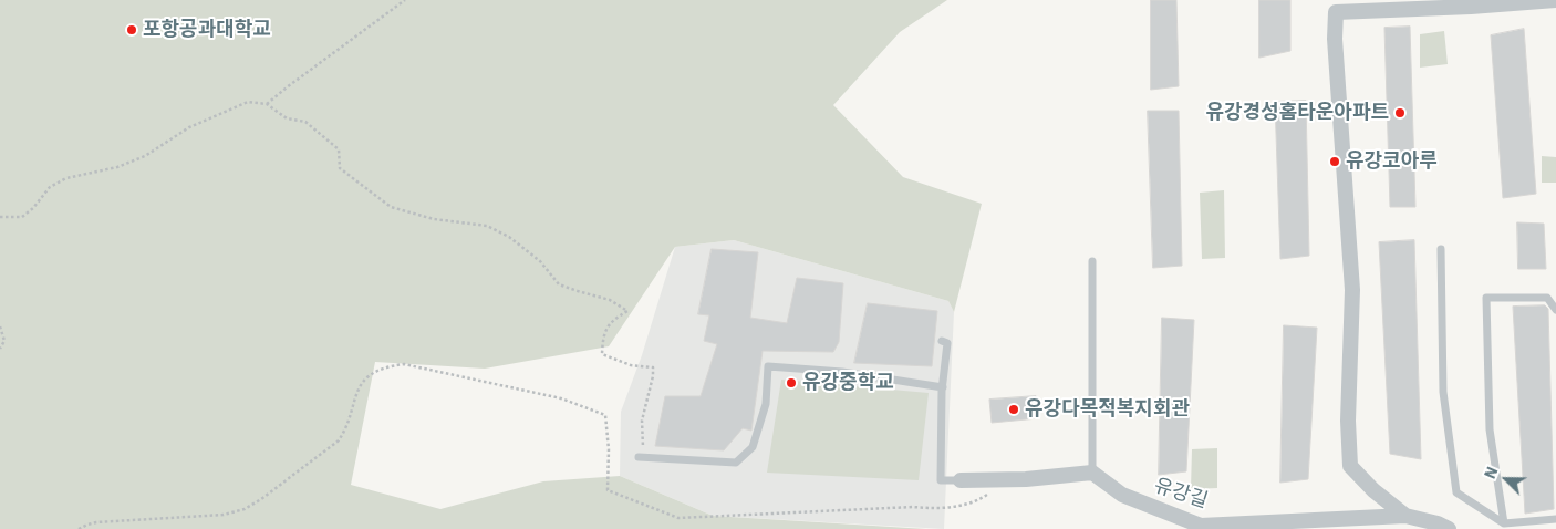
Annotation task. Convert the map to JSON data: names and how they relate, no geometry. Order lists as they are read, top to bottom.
{
  "streets": {
    "street": ["유강길"]
  },
  "places": [
    "포항공과대학교",
    "유강경성홈타운아파트",
    "유강코아루",
    "유강중학교",
    "유강다목적복지회관"
  ],
  "north": "top left"
}
